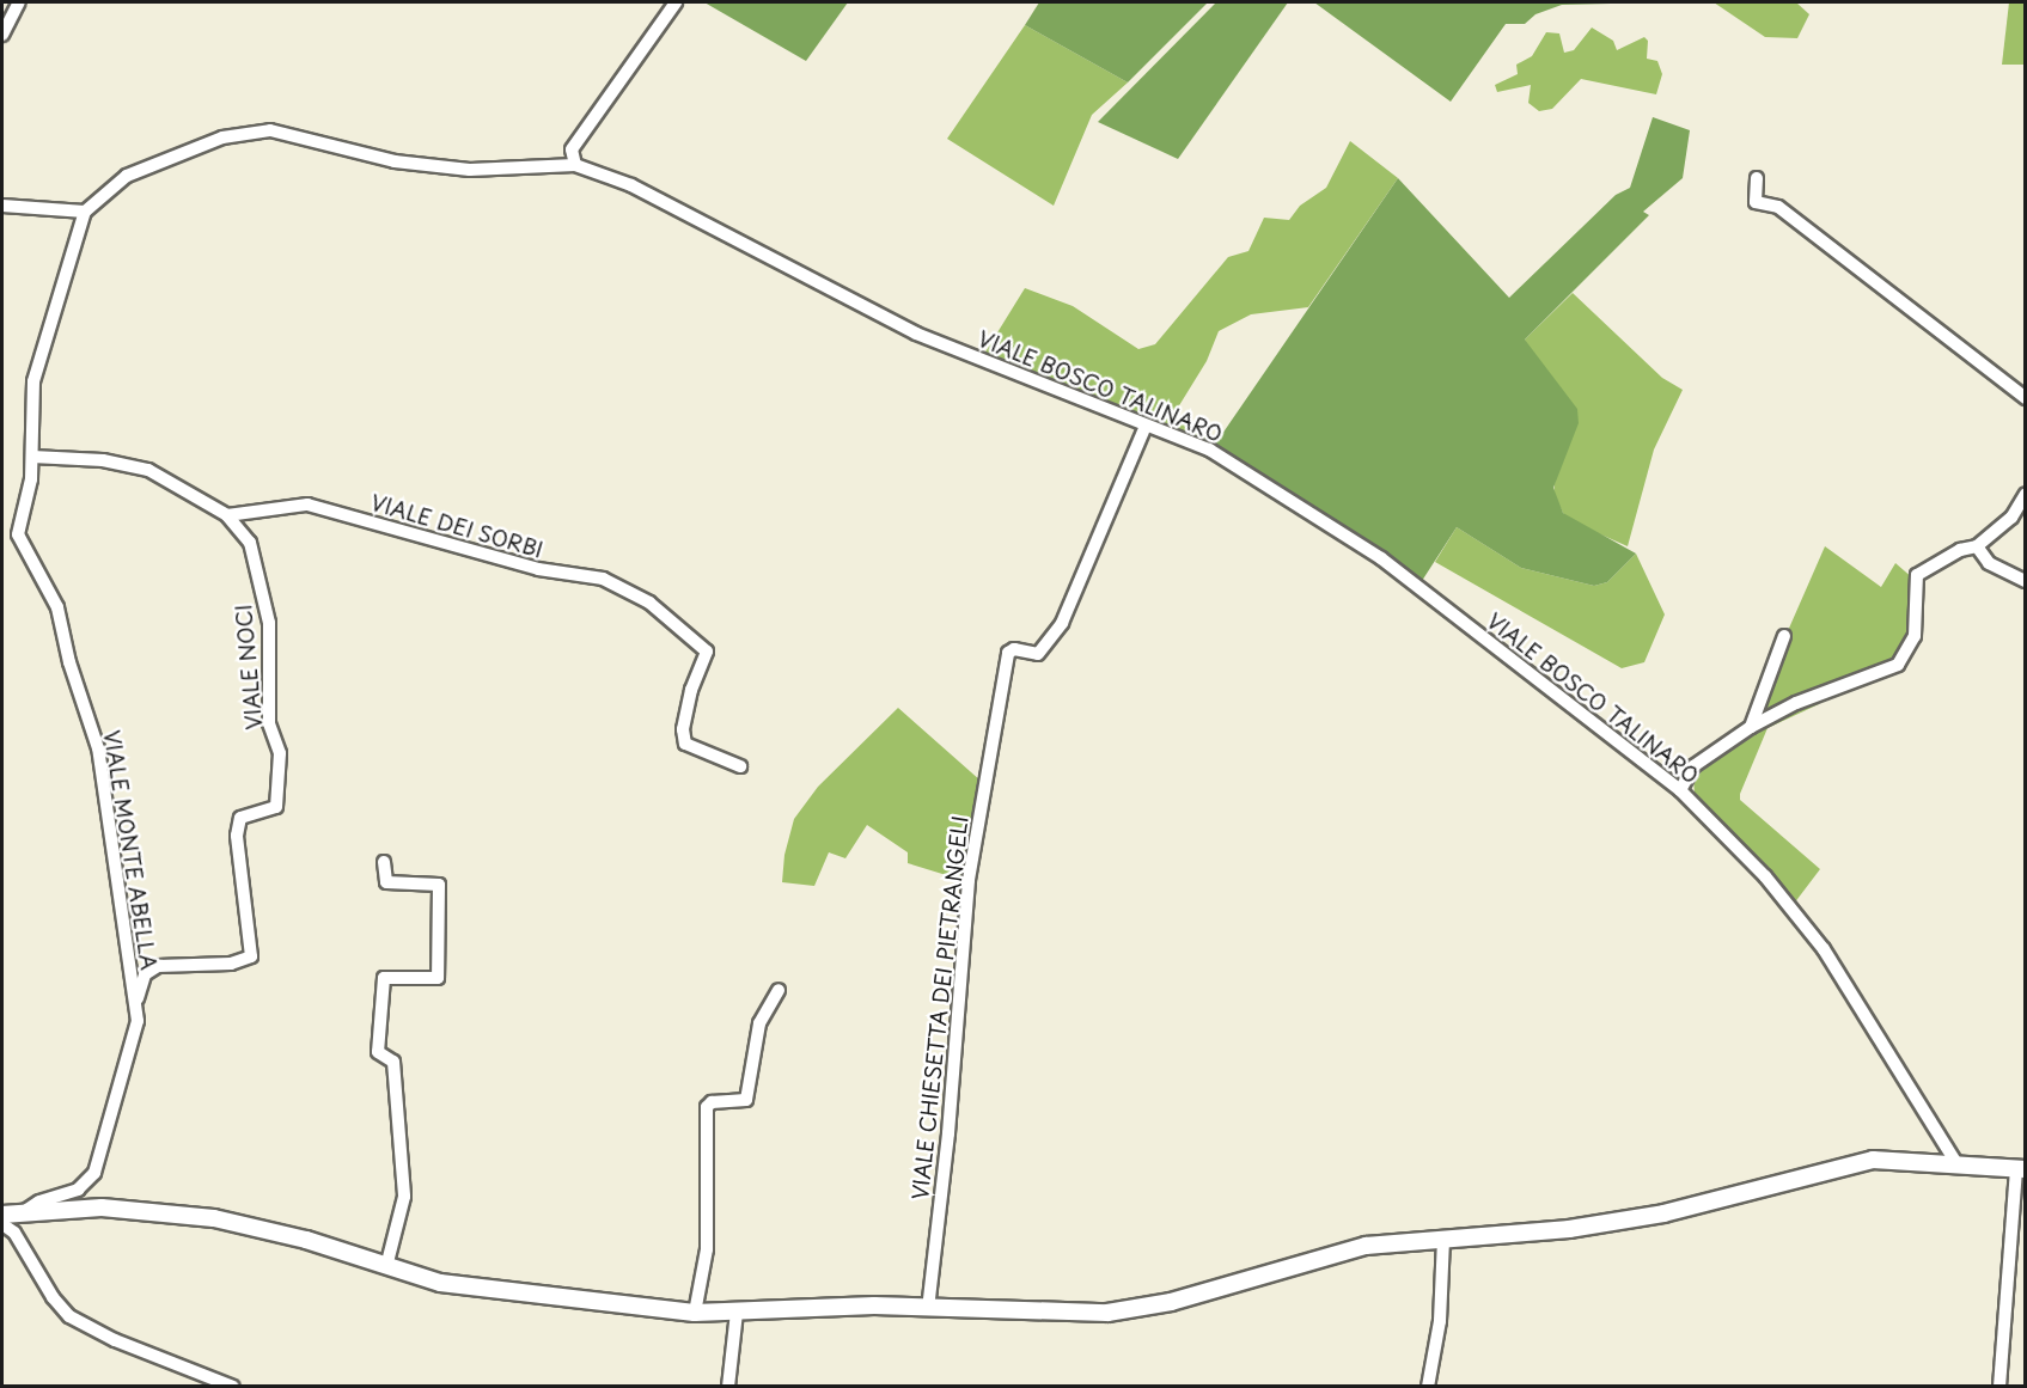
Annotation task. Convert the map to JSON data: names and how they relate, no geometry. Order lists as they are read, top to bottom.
{
  "streets": {
    "street": [
      "VIALE BOSCO TALINARO",
      "VIALE DEI SORBI",
      "VIALE NOCI",
      "VIALE MONTE ABELLA",
      "VIALE CHIESETTA DEI PIETRANGELI"
    ]
  },
  "crossings": [
    ["VIALE BOSCO TALINARO", "VIALE MONTE ABELLA"],
    ["VIALE BOSCO TALINARO", "VIALE CHIESETTA DEI PIETRANGELI"],
    ["VIALE DEI SORBI", "VIALE NOCI"],
    ["VIALE NOCI", "VIALE MONTE ABELLA"]
  ]
}
